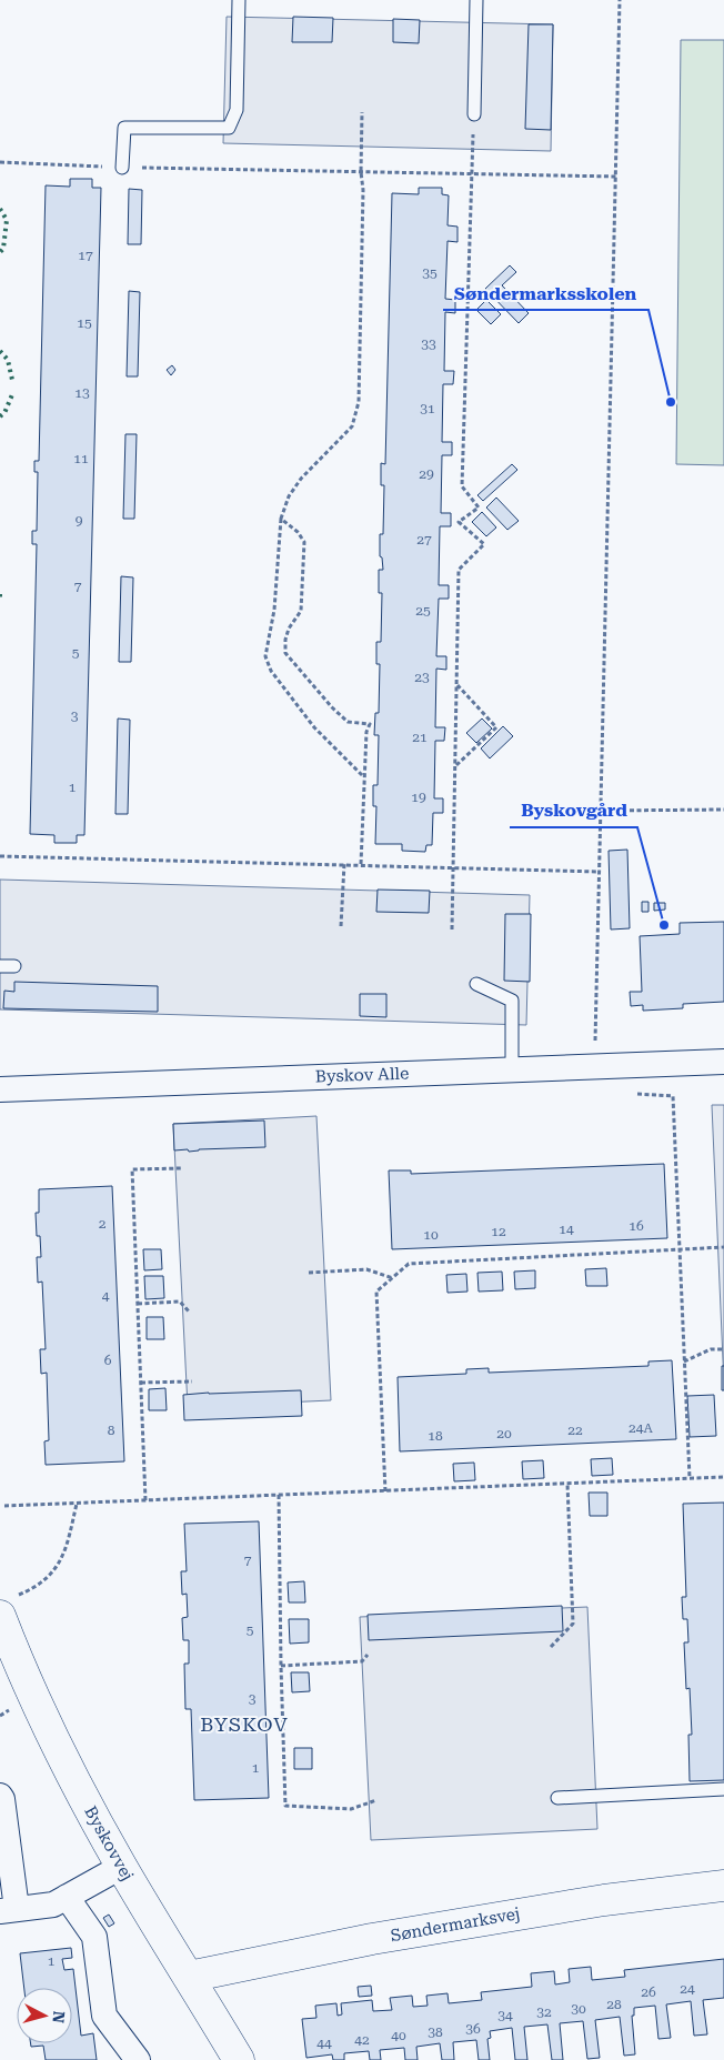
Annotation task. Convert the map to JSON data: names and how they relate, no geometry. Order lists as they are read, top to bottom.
{
  "streets": {
    "street": ["Byskov Alle", "Byskovvej", "Søndermarksvej"]
  },
  "crossings": [
    ["Byskovvej", "Søndermarksvej"]
  ],
  "districts": ["BYSKOV"],
  "places": ["Søndermarksskolen", "Byskovgård"],
  "house_numbers": [
    "17",
    "35",
    "15",
    "33",
    "13",
    "31",
    "11",
    "29",
    "9",
    "27",
    "7",
    "25",
    "5",
    "23",
    "3",
    "21",
    "1",
    "19",
    "2",
    "16",
    "14",
    "12",
    "10",
    "4",
    "6",
    "24A",
    "8",
    "22",
    "20",
    "18",
    "7",
    "5",
    "3",
    "1",
    "1",
    "24",
    "26",
    "28",
    "30",
    "32",
    "34",
    "36",
    "38",
    "40",
    "42",
    "44"
  ],
  "north": "right"
}
